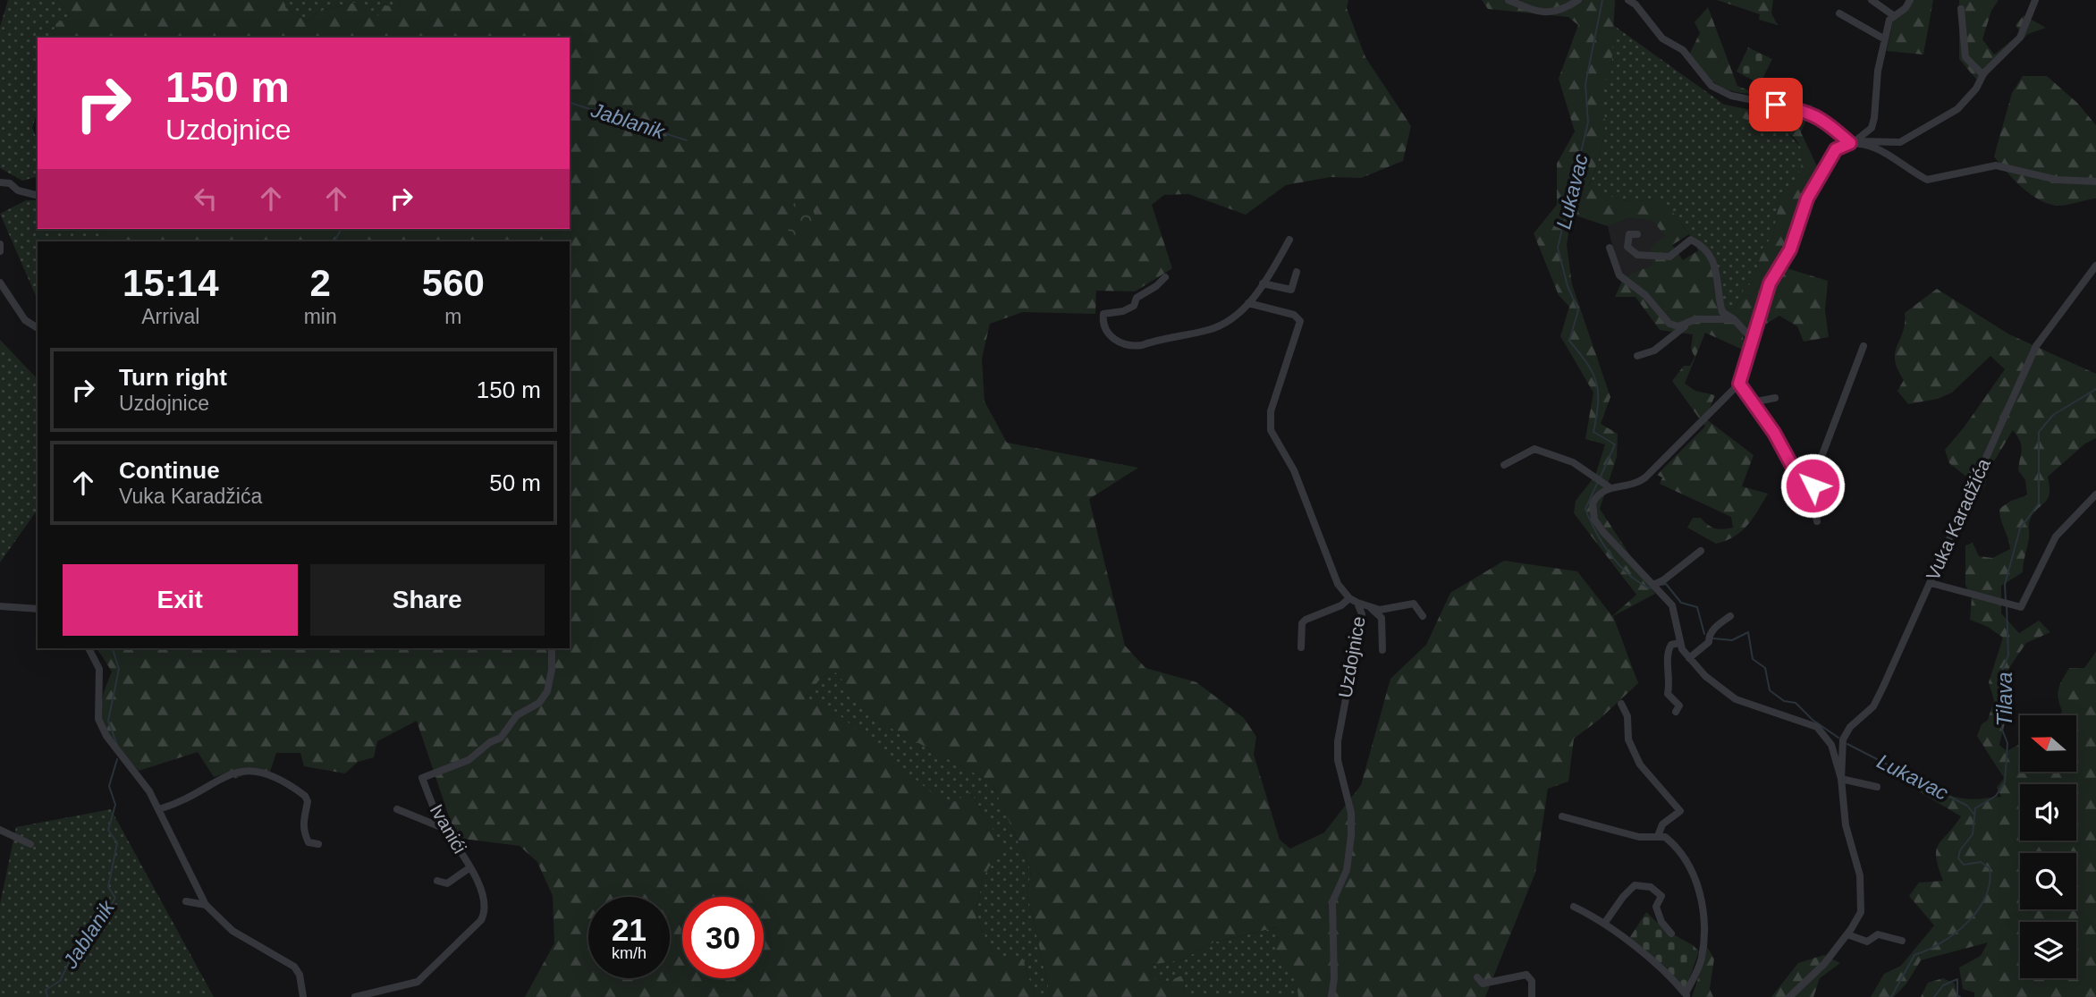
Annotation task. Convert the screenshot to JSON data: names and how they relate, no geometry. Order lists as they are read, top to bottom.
{
  "streets": {
    "street": ["Vuka Karadžića", "Uzdojnice", "Ivanići"]
  },
  "water": ["Jablanik", "Lukavac", "Tilava"],
  "north": "left",
  "page": {
    "turn": ["150 m", "Uzdojnice"],
    "eta": [
      "15:14",
      "Arrival",
      "2",
      "min",
      "560",
      "m"
    ],
    "list": [
      {
        "name": "Turn right",
        "note": "Uzdojnice",
        "value": "150 m"
      },
      {
        "name": "Continue",
        "note": "Vuka Karadžića",
        "value": "50 m"
      }
    ],
    "buttons": ["Exit", "Share"],
    "speed": "21 km/h",
    "limit": "30"
  }
}
